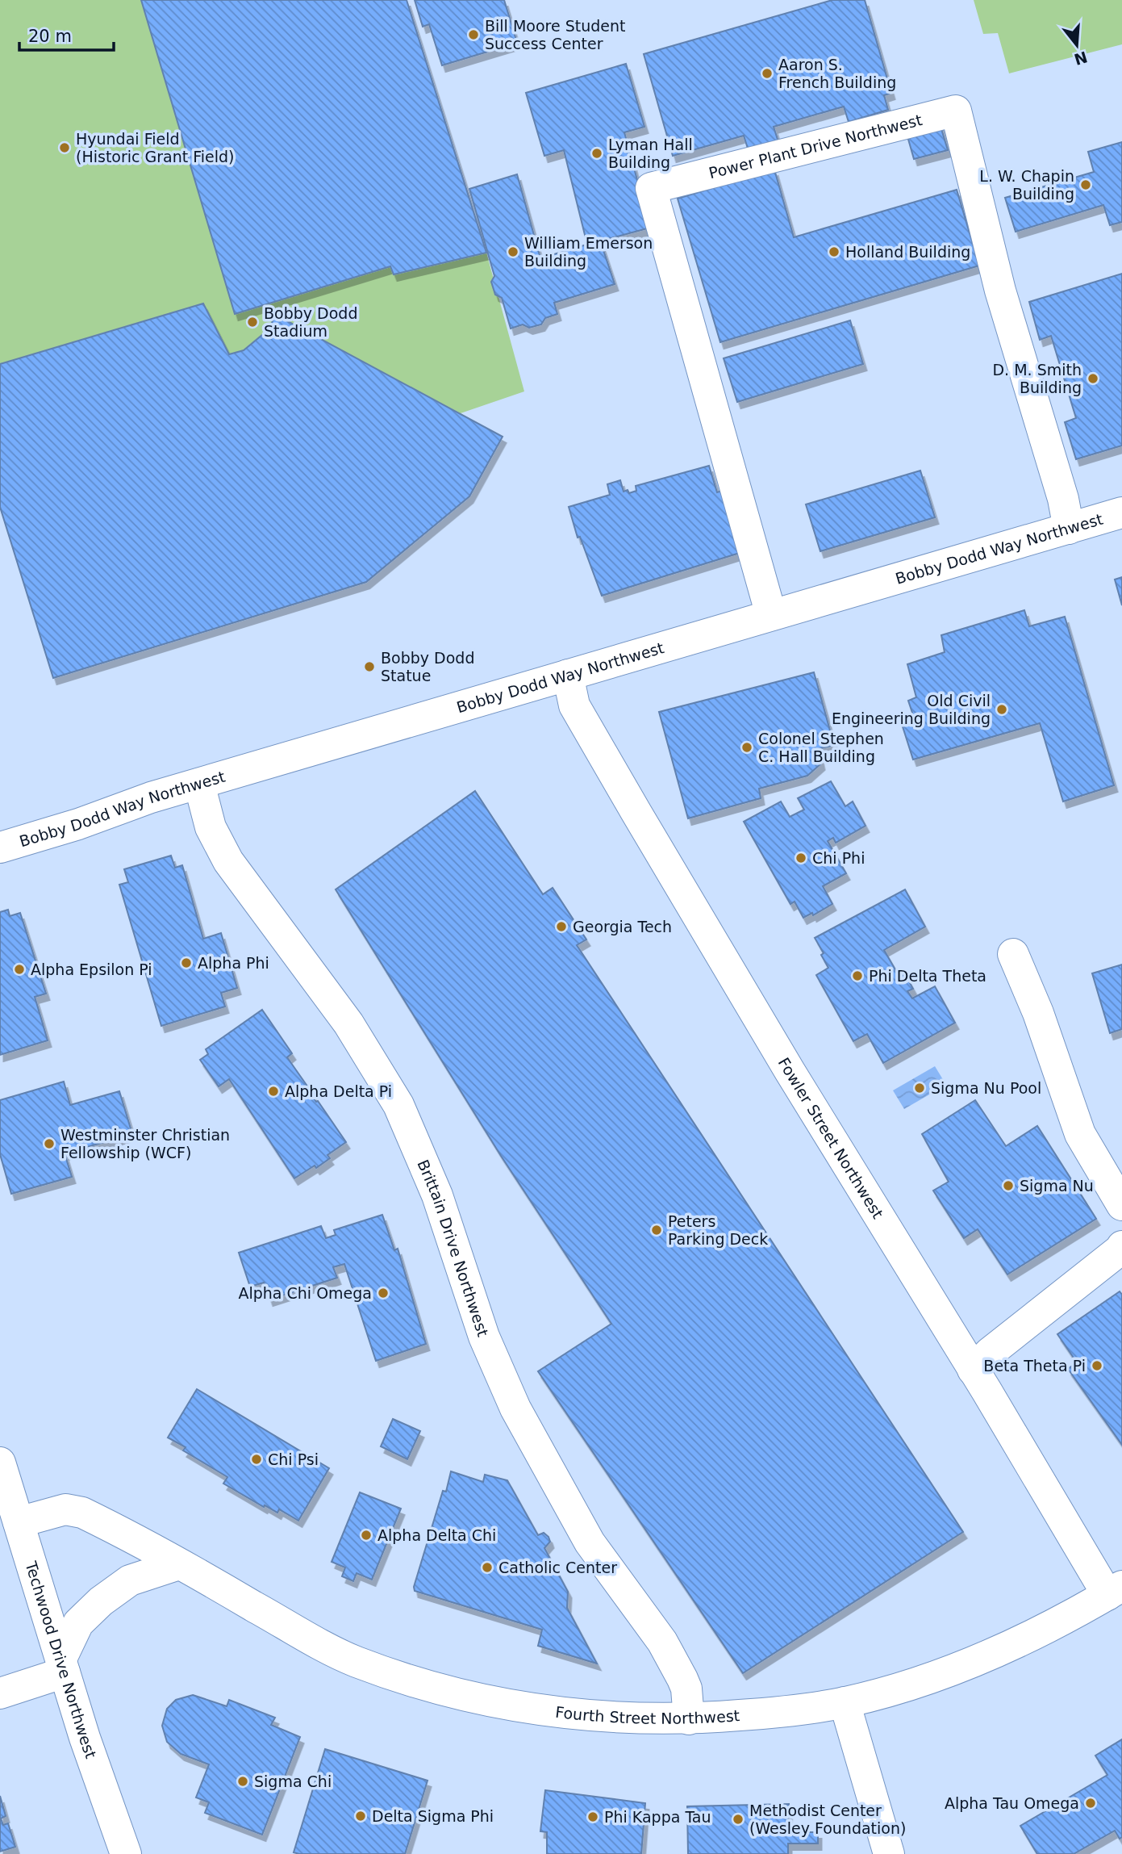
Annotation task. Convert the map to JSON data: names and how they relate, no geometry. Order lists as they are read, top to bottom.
{
  "streets": {
    "street": [
      "Power Plant Drive Northwest",
      "Bobby Dodd Way Northwest",
      "Fowler Street Northwest",
      "Brittain Drive Northwest",
      "Techwood Drive Northwest",
      "Fourth Street Northwest"
    ]
  },
  "crossings": [
    ["Power Plant Drive Northwest", "Bobby Dodd Way Northwest"],
    ["Bobby Dodd Way Northwest", "Fowler Street Northwest"],
    ["Bobby Dodd Way Northwest", "Brittain Drive Northwest"],
    ["Fowler Street Northwest", "Fourth Street Northwest"],
    ["Brittain Drive Northwest", "Fourth Street Northwest"],
    ["Techwood Drive Northwest", "Fourth Street Northwest"]
  ],
  "places": [
    "Bill Moore Student Success Center",
    "Aaron S. French Building",
    "Hyundai Field (Historic Grant Field)",
    "Lyman Hall Building",
    "L. W. Chapin Building",
    "William Emerson Building",
    "Holland Building",
    "Bobby Dodd Stadium",
    "D. M. Smith Building",
    "Bobby Dodd Statue",
    "Old Civil Engineering Building",
    "Colonel Stephen C. Hall Building",
    "Chi Phi",
    "Georgia Tech",
    "Alpha Phi",
    "Alpha Epsilon Pi",
    "Phi Delta Theta",
    "Sigma Nu Pool",
    "Alpha Delta Pi",
    "Westminster Christian Fellowship (WCF)",
    "Sigma Nu",
    "Peters Parking Deck",
    "Alpha Chi Omega",
    "Beta Theta Pi",
    "Chi Psi",
    "Alpha Delta Chi",
    "Catholic Center",
    "Sigma Chi",
    "Alpha Tau Omega",
    "Delta Sigma Phi",
    "Phi Kappa Tau",
    "Methodist Center (Wesley Foundation)"
  ],
  "scale_bar": "20 m",
  "north": "bottom"
}
